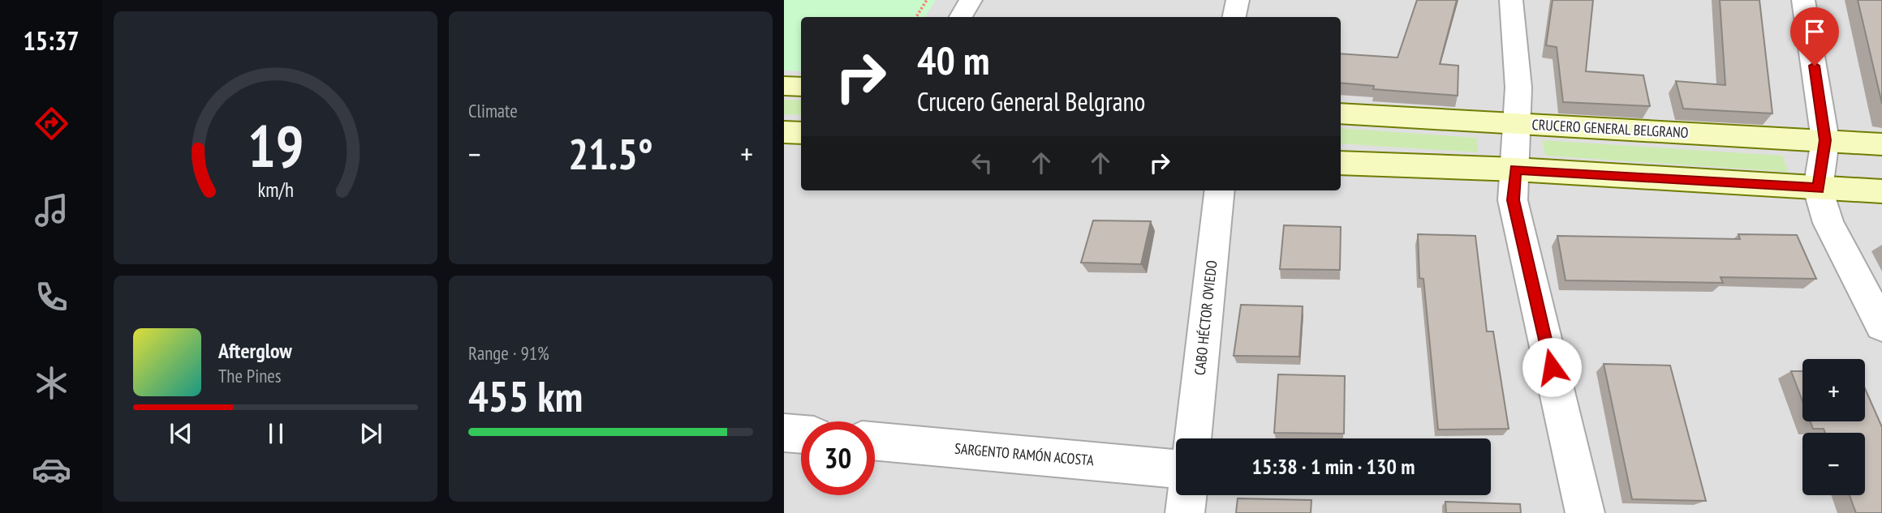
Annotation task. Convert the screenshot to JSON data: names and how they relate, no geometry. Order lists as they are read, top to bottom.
{
  "streets": {
    "street": ["CRUCERO GENERAL BELGRANO", "CABO HÉCTOR OVIEDO", "SARGENTO RAMÓN ACOSTA"]
  },
  "page": {
    "tabs": "15:37",
    "tile": [
      "Climate",
      ["Range · 91%", "455 km"]
    ],
    "turn": ["40 m", "Crucero General Belgrano"],
    "heat": ["−", "21.5°", "+"],
    "song": ["Afterglow", "The Pines"],
    "map_buttons": ["+", "−"],
    "limit": "30",
    "trip": "15:38 · 1 min · 130 m",
    "gauge": ["19", "km/h"]
  }
}
